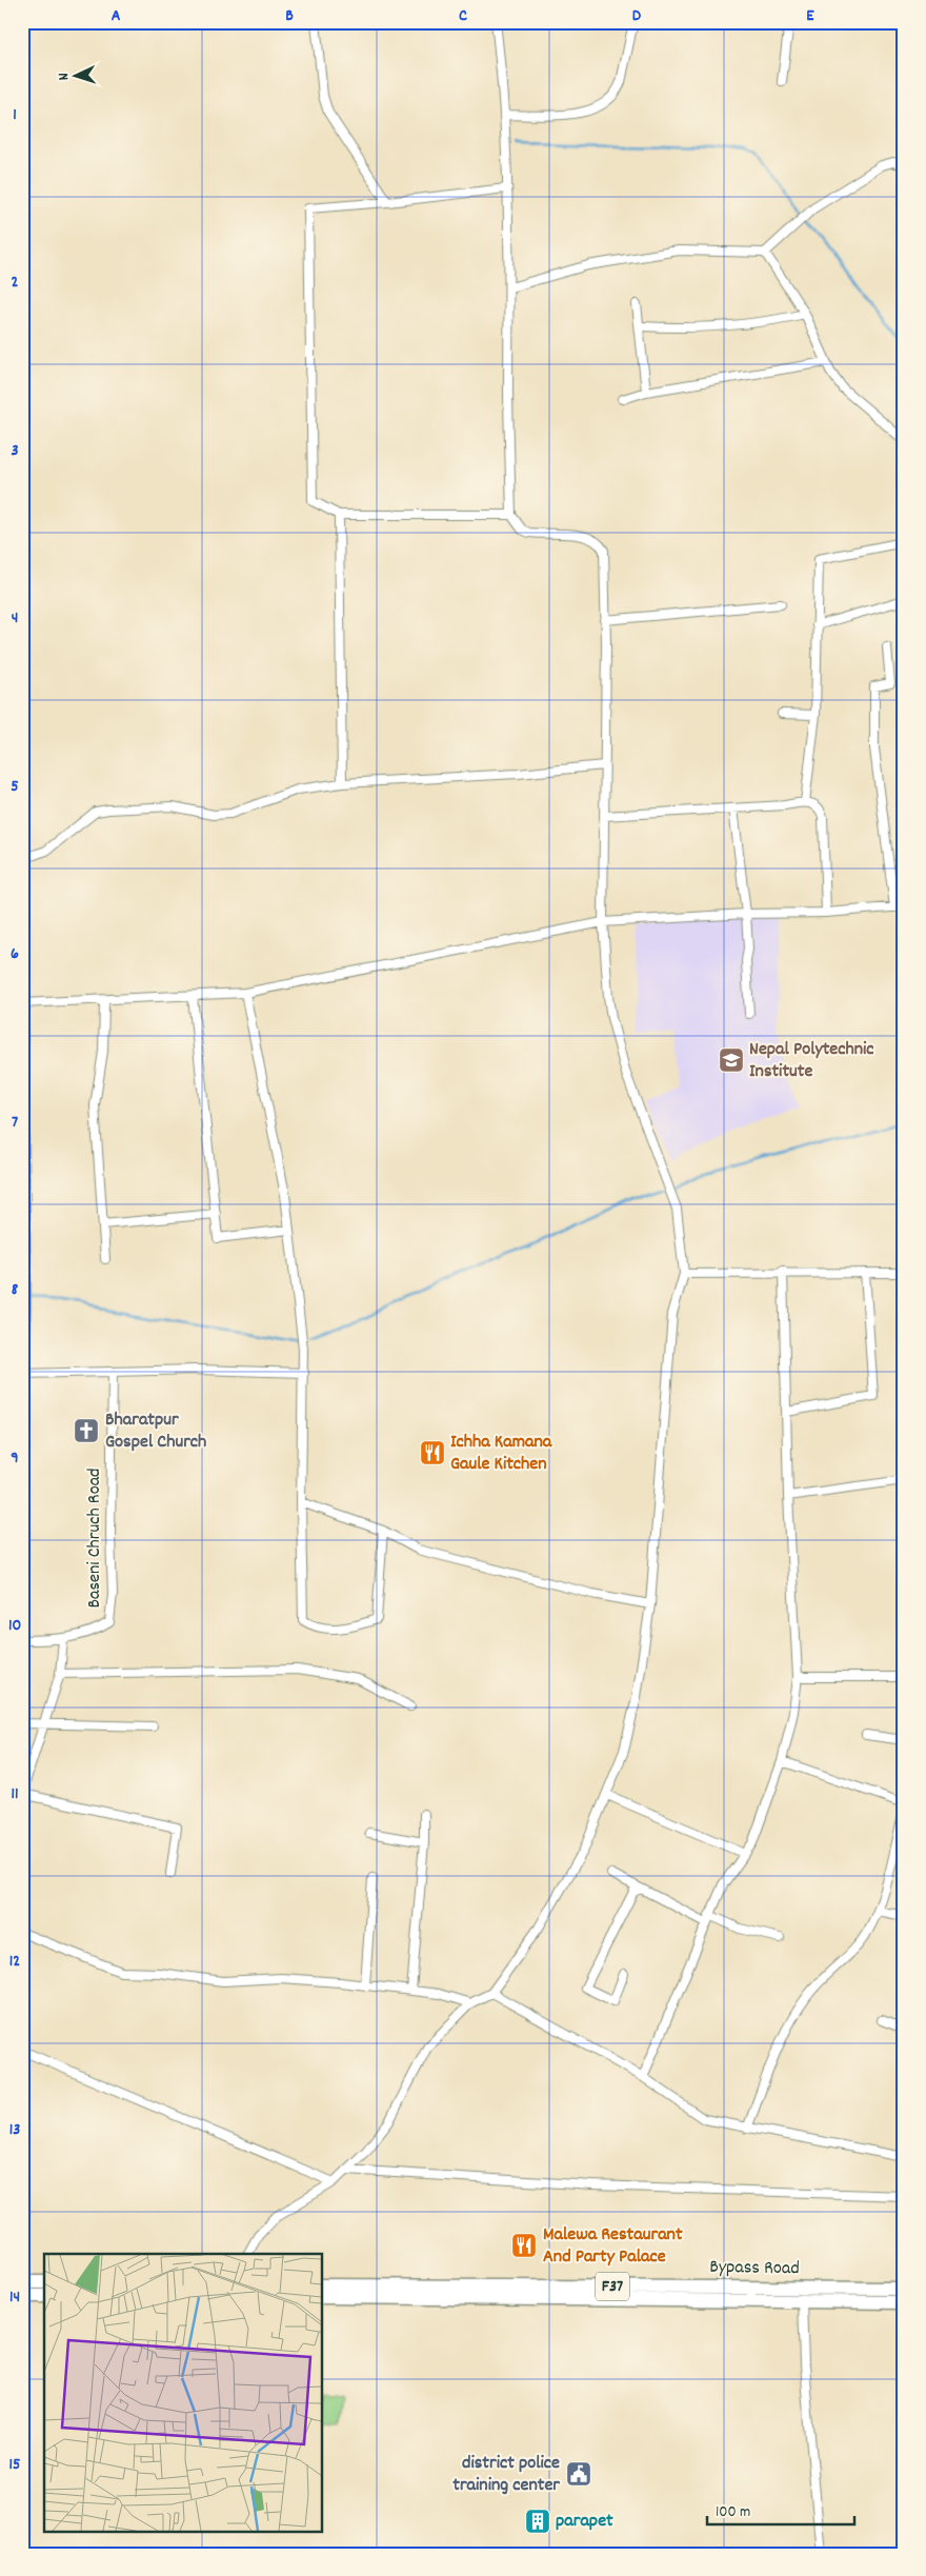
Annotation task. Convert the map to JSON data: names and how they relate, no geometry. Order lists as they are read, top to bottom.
{
  "streets": {
    "highway": ["Bypass Road", "F37"],
    "street": ["Baseni Chruch Road"]
  },
  "places": {
    "school or university": ["Nepal Polytechnic Institute"],
    "church": ["Bharatpur Gospel Church"],
    "restaurant": ["Ichha Kamana Gaule Kitchen", "Malewa Restaurant And Party Palace"],
    "public building": ["district police training center"],
    "building": ["parapet"]
  },
  "scale_bar": "100 m",
  "north": "left",
  "grid": {
    "columns": [
      "A",
      "B",
      "C",
      "D",
      "E"
    ],
    "rows": [
      "1",
      "2",
      "3",
      "4",
      "5",
      "6",
      "7",
      "8",
      "9",
      "10",
      "11",
      "12",
      "13",
      "14",
      "15"
    ]
  }
}
